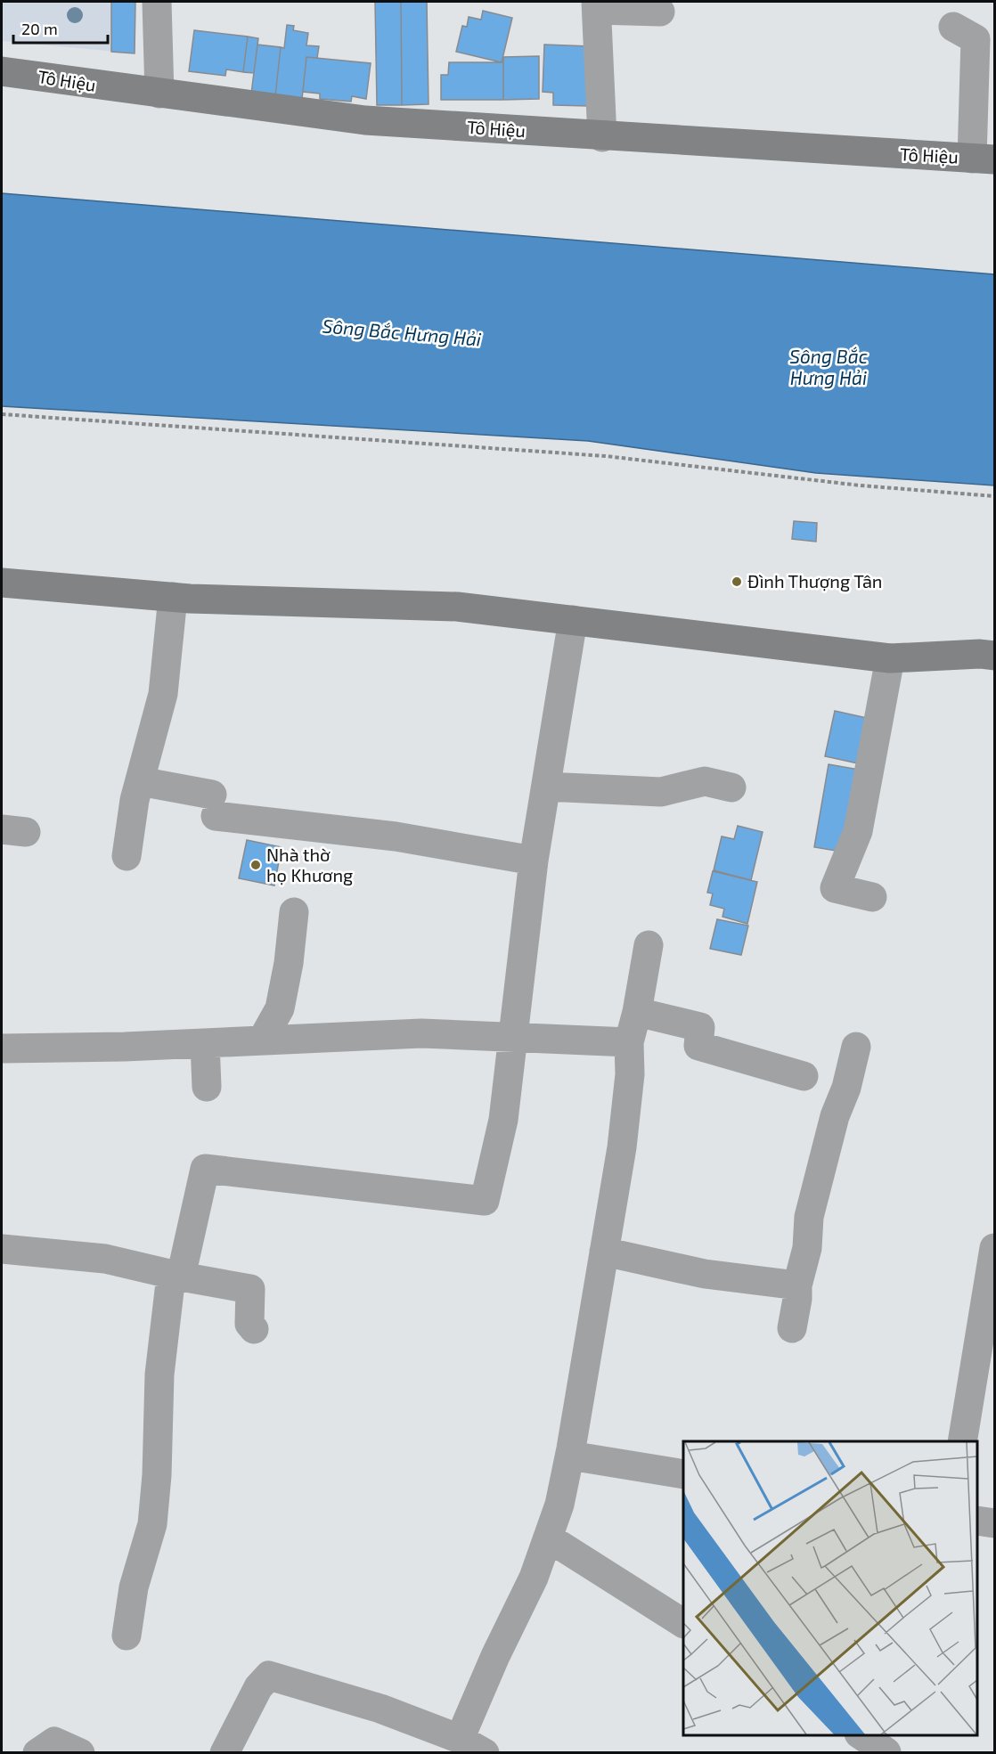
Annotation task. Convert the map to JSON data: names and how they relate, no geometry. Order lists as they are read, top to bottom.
{
  "streets": {
    "street": ["Tô Hiệu"]
  },
  "water": ["Sông Bắc Hưng Hải"],
  "places": ["Đình Thượng Tân", "Nhà thờ họ Khương"],
  "scale_bar": "20 m"
}
